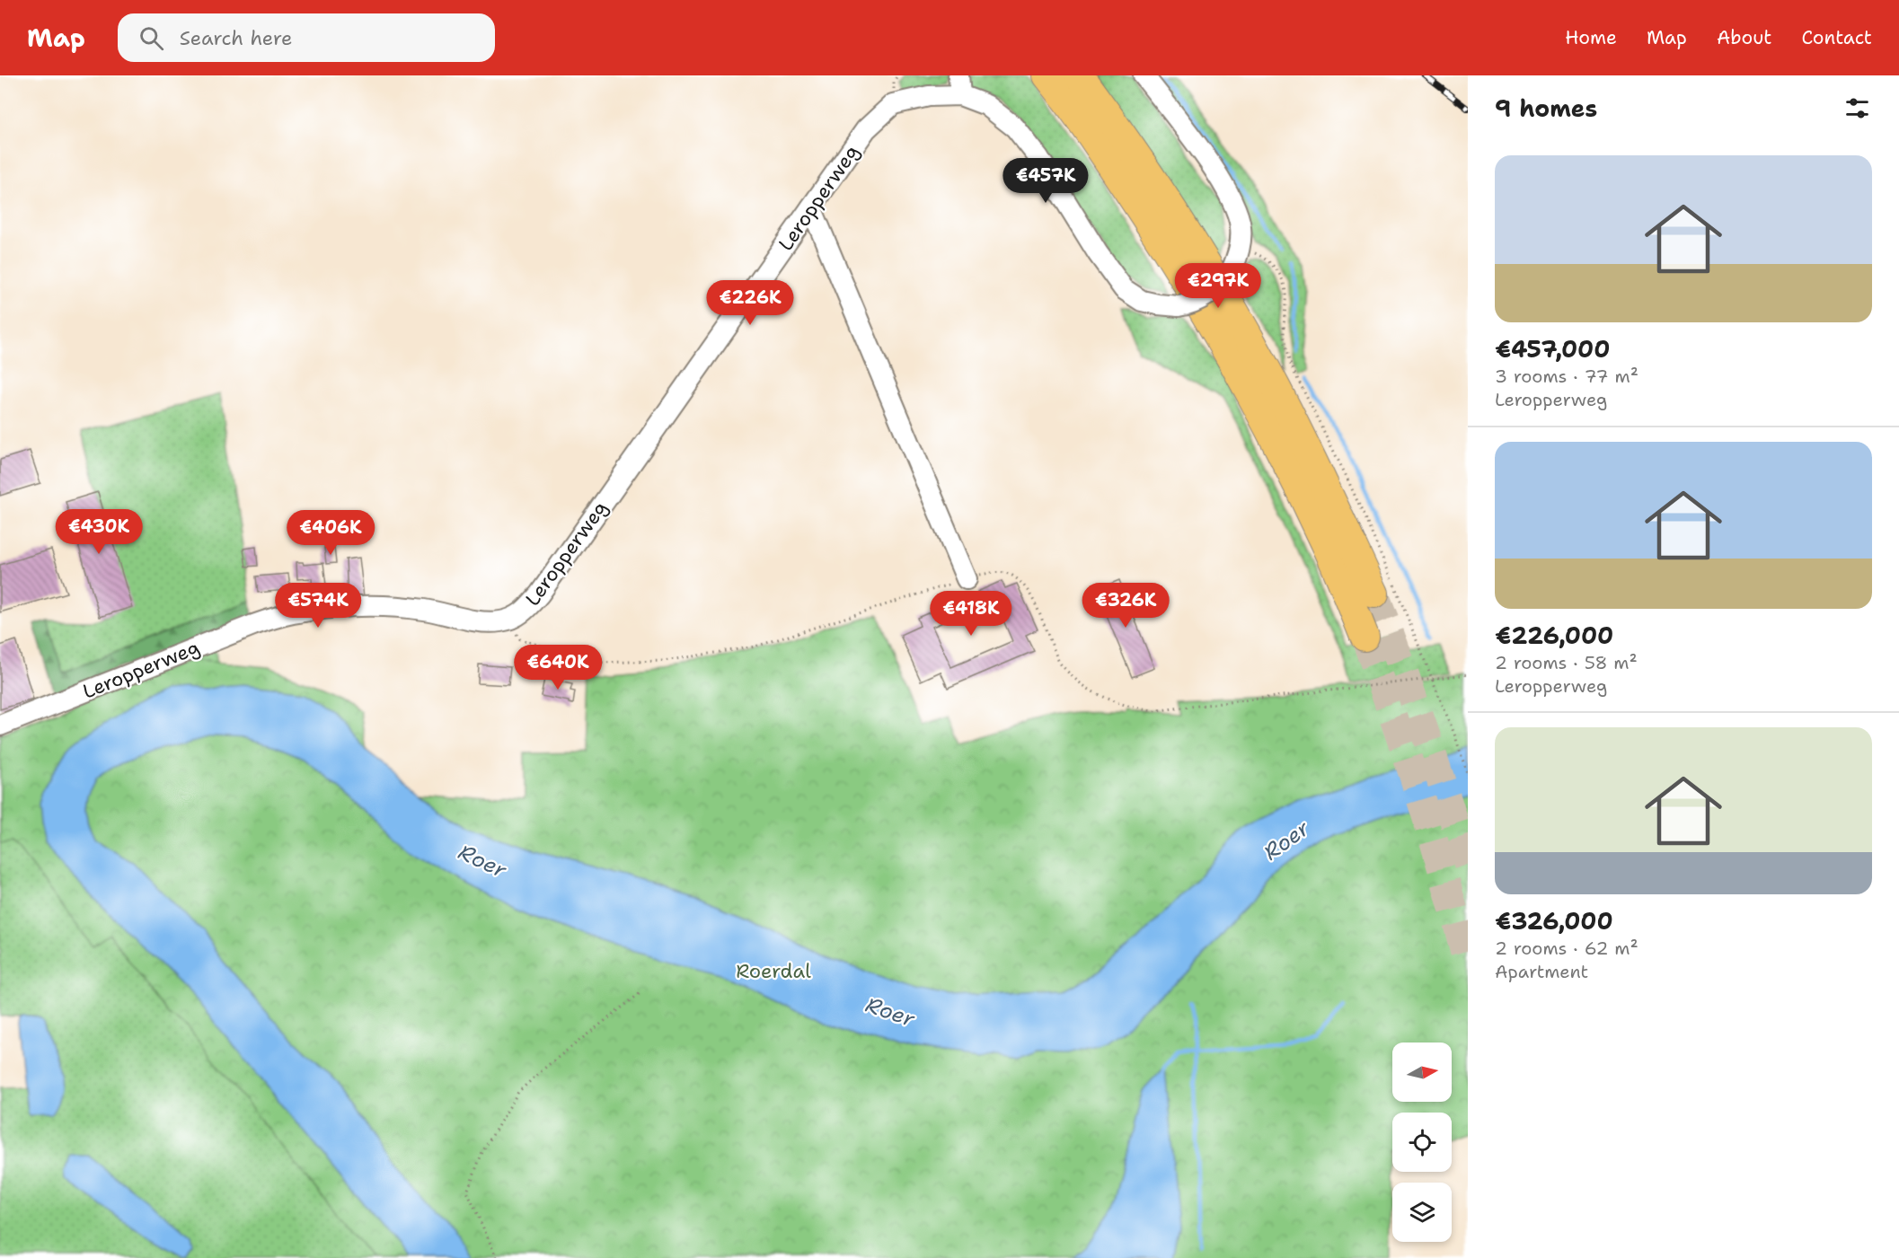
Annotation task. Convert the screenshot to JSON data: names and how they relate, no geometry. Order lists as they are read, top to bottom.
{
  "streets": {
    "street": ["Leropperweg"]
  },
  "water": ["Roer"],
  "parks": ["Roerdal"],
  "north": "right",
  "page": {
    "header": "Map",
    "search": "Search here",
    "nav": [
      "Home",
      "Map",
      "About",
      "Contact"
    ],
    "heading": "9 homes",
    "list": [
      {
        "name": "€457,000",
        "note": "3 rooms · 77 m² · Leropperweg"
      },
      {
        "name": "€226,000",
        "note": "2 rooms · 58 m² · Leropperweg"
      },
      {
        "name": "€326,000",
        "note": "2 rooms · 62 m² · Apartment"
      }
    ],
    "price": [
      "€457K",
      "€297K",
      "€226K",
      "€430K",
      "€406K",
      "€574K",
      "€326K",
      "€418K",
      "€640K"
    ]
  }
}
